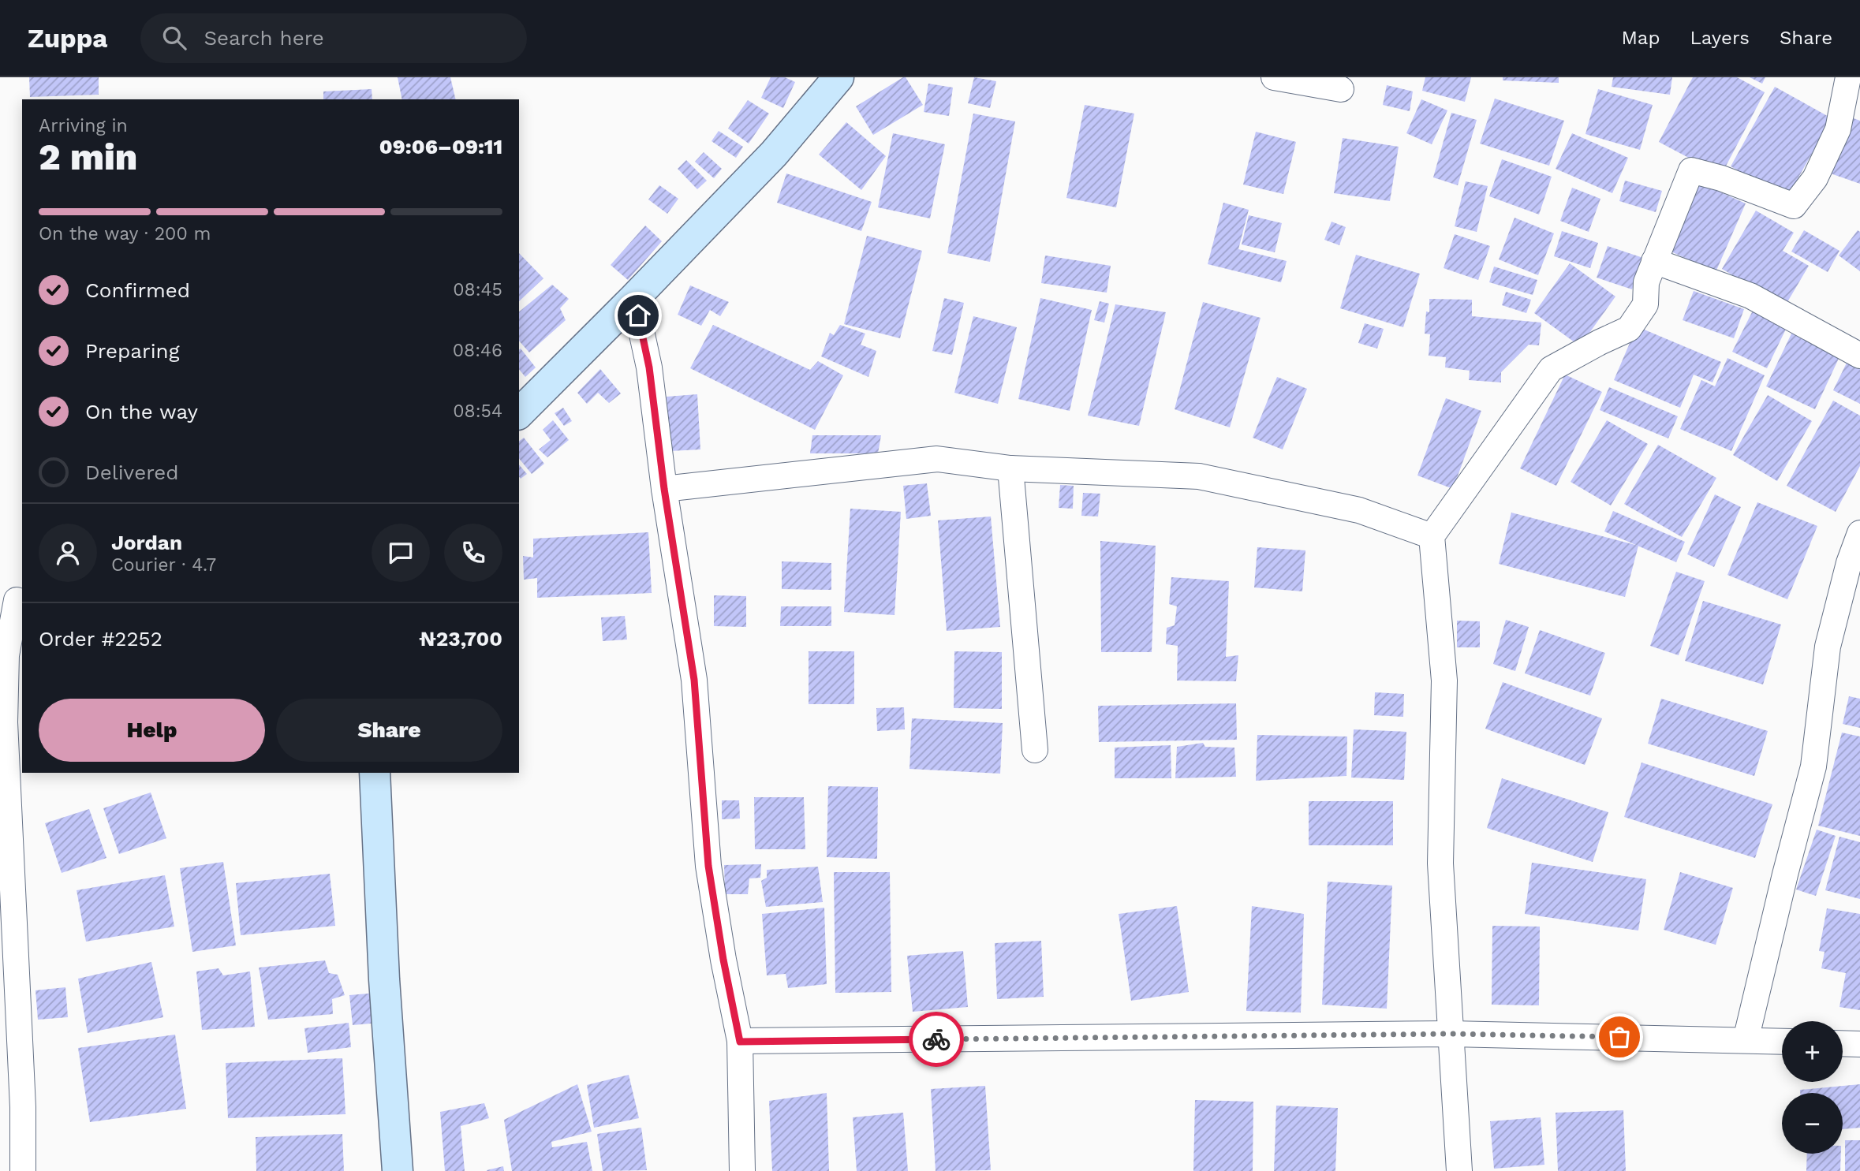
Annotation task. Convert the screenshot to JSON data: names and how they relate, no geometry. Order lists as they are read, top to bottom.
{
  "page": {
    "header": "Zuppa",
    "search": "Search here",
    "nav": ["Map", "Layers", "Share"],
    "heading": ["2 min", "Arriving in", "09:06–09:11"],
    "panel": [
      "Jordan",
      "Courier · 4.7",
      "Order #2252",
      "₦23,700"
    ],
    "bar": "On the way · 200 m",
    "list": [
      ["Confirmed", "08:45"],
      ["Preparing", "08:46"],
      ["On the way", "08:54"],
      "Delivered"
    ],
    "buttons": ["Help", "Share"],
    "map_buttons": ["+", "−"]
  }
}
